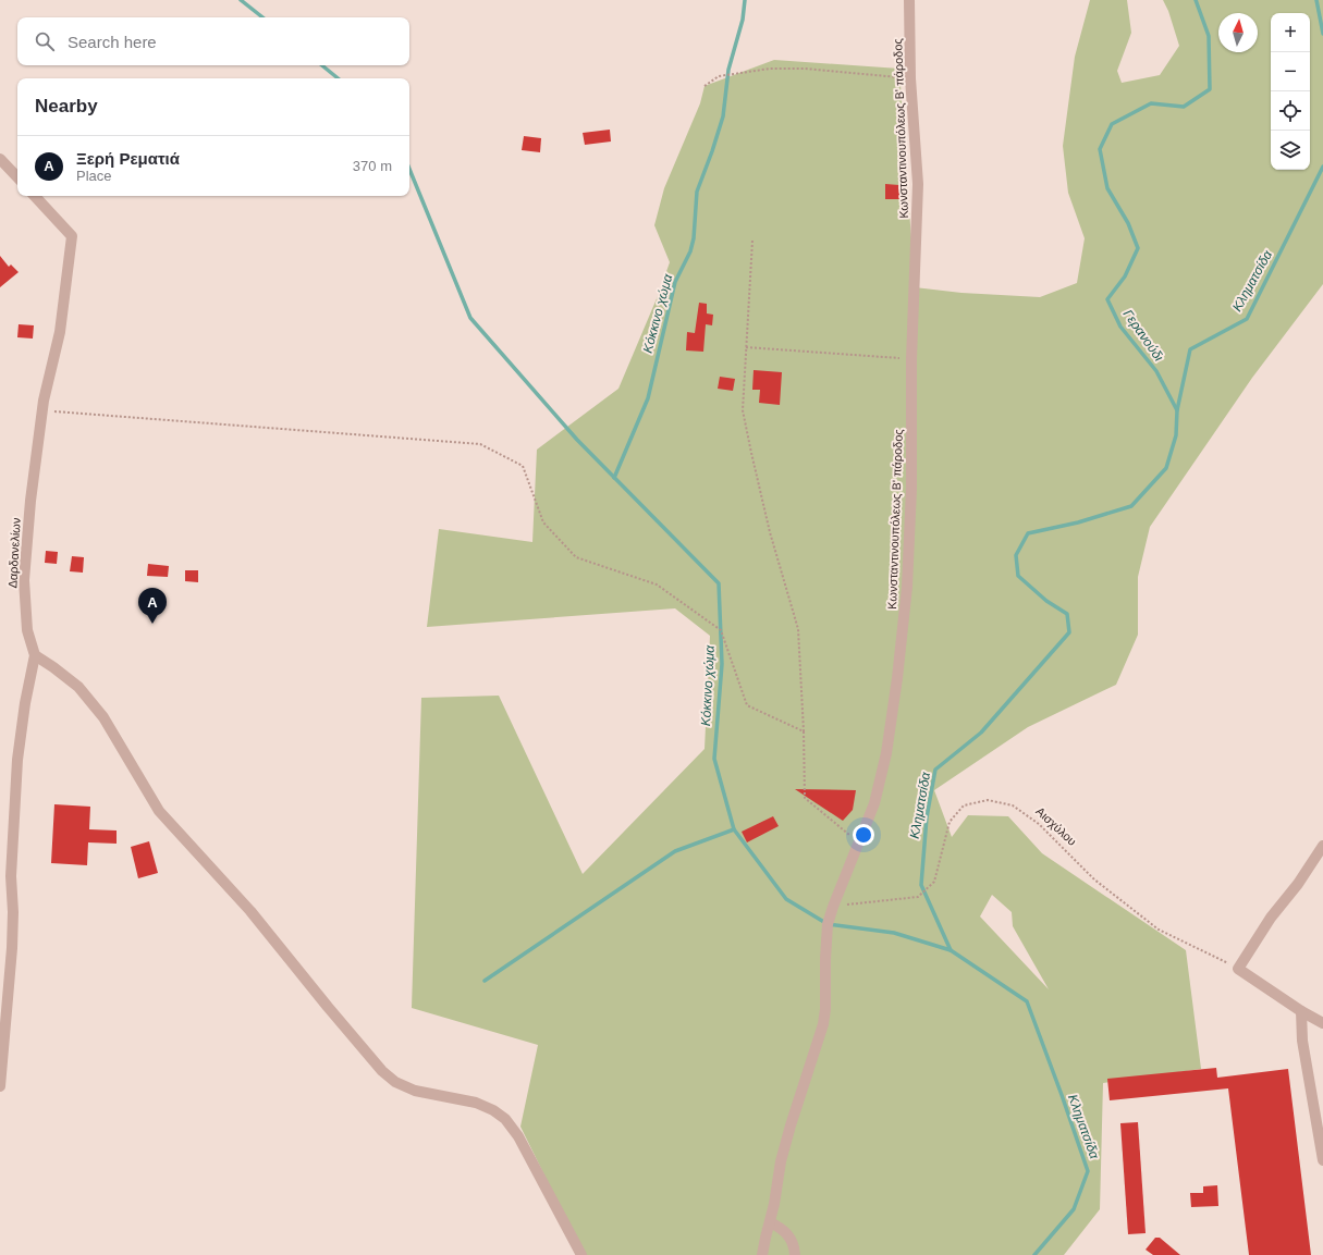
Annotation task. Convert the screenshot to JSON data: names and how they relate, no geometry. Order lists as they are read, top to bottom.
{
  "streets": {
    "street": ["Κωνσταντινουπόλεως Β' πάροδος", "Δαρδανελίων"],
    "path": ["Αισχύλου"]
  },
  "crossings": [
    ["Κωνσταντινουπόλεως Β' πάροδος", "Αισχύλου"]
  ],
  "water": ["Κληματσίδα", "Κόκκινο χώμα", "Γερανούδι"],
  "north": "top",
  "page": {
    "map_buttons": ["+", "−"],
    "search": "Search here",
    "heading": "Nearby",
    "list": [
      {
        "mark": "A",
        "name": "Ξερή Ρεματιά",
        "note": "Place",
        "value": "370 m"
      }
    ],
    "pins": "A"
  }
}
